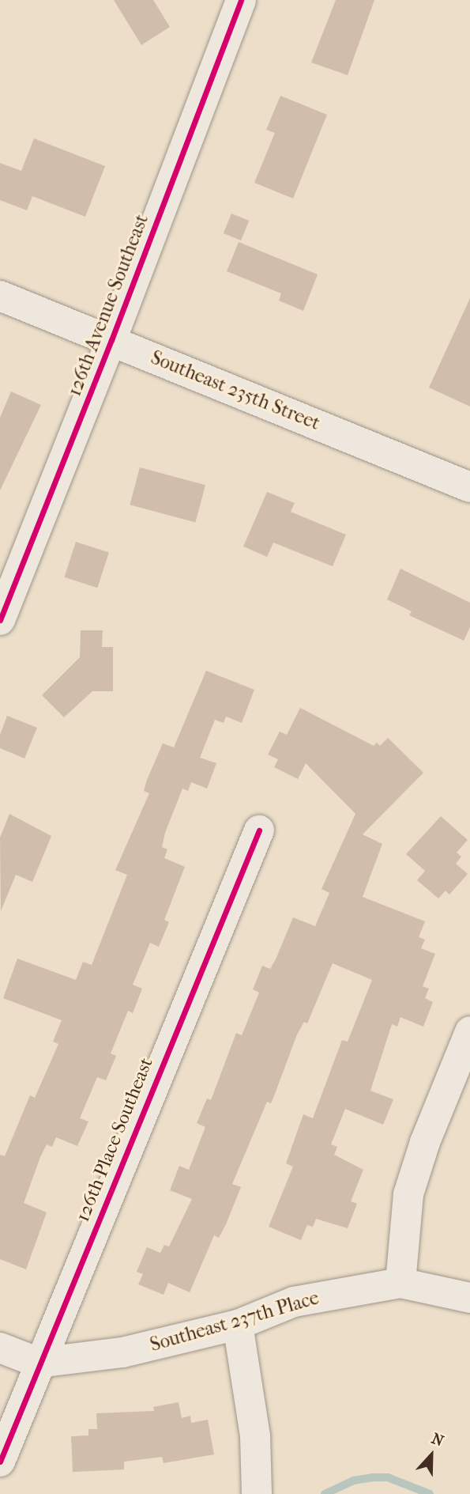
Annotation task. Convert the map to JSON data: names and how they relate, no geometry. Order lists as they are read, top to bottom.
{
  "streets": {
    "street": [
      "126th Avenue Southeast",
      "Southeast 235th Street",
      "126th Place Southeast",
      "Southeast 237th Place"
    ]
  },
  "crossings": [
    ["126th Avenue Southeast", "Southeast 235th Street"],
    ["126th Place Southeast", "Southeast 237th Place"]
  ],
  "north": "top"
}
